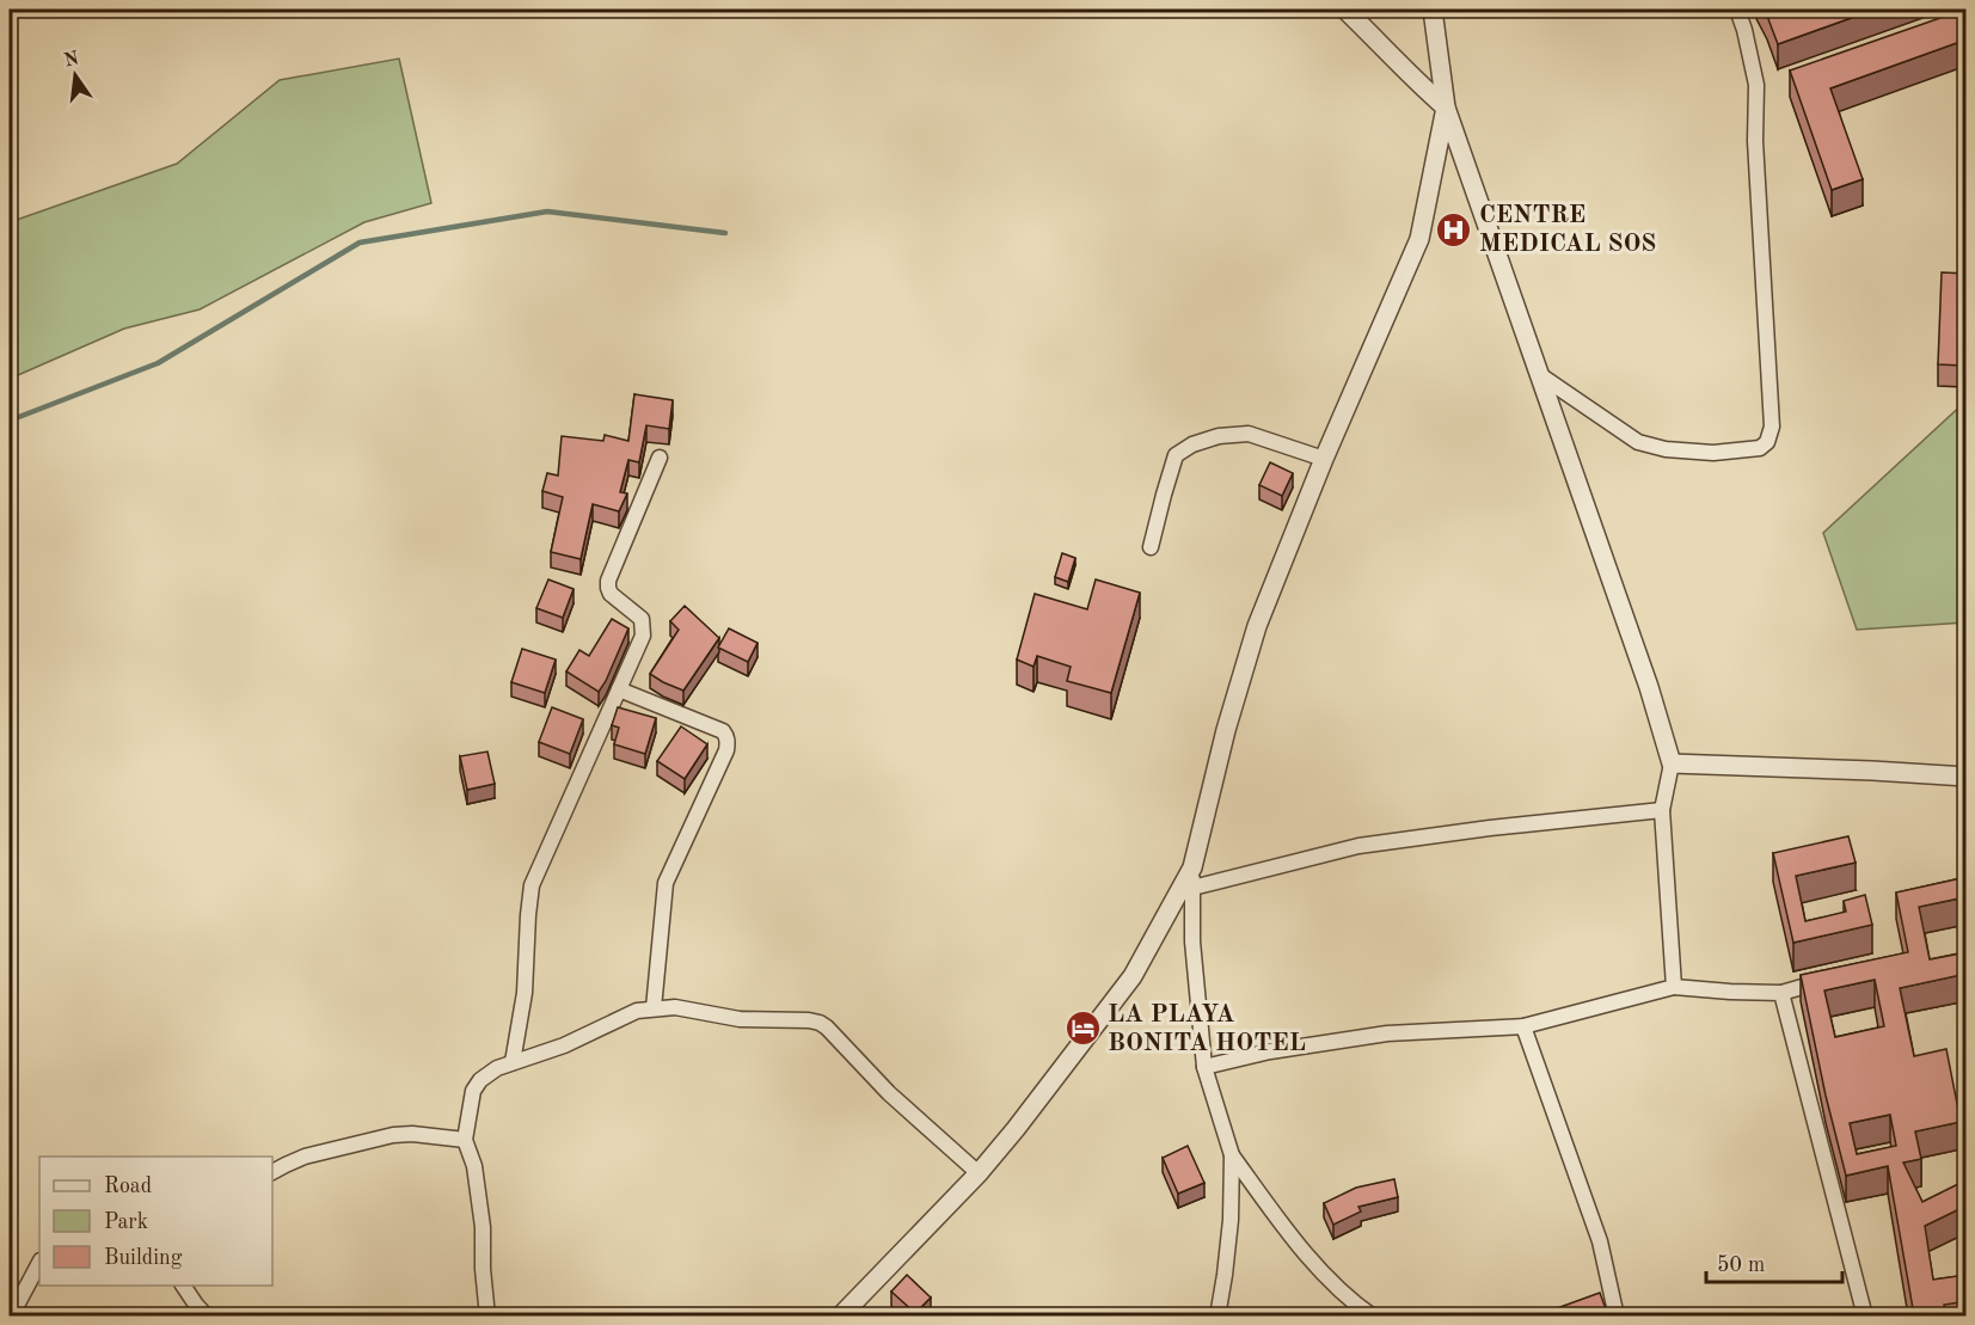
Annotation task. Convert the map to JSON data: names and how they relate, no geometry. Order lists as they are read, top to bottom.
{
  "places": {
    "hospital": ["CENTRE MEDICAL SOS"],
    "hotel": ["LA PLAYA BONITA HOTEL"]
  },
  "legend": ["Road", "Park", "Building"],
  "scale_bar": "50 m",
  "north": "top"
}
